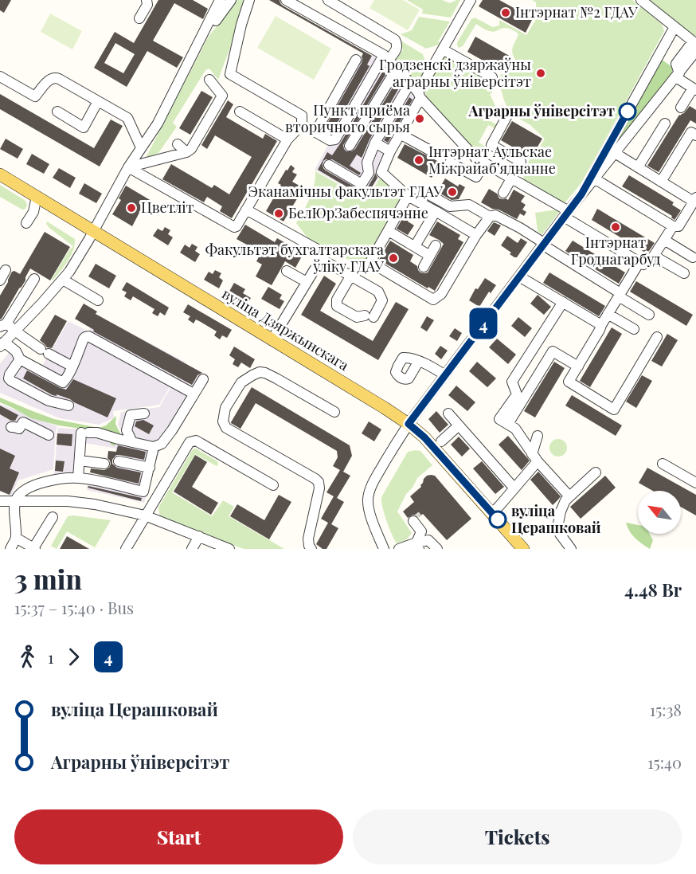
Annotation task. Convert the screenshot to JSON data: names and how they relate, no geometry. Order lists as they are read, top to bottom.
{
  "streets": {
    "main road": ["вуліца Дзяржынскага"]
  },
  "places": [
    "Інтэрнат №2 ГДАУ",
    "Гродзенскі дзяржаўны аграрны ўніверсітэт",
    "Аграрны ўніверсітэт",
    "Пункт приёма вторичного сырья",
    "Інтэрнат Аульскае Міжрайабʼяднанне",
    "Эканамічны факультэт ГДАУ",
    "Цветліт",
    "БелЮрЗабеспячэнне",
    "Інтэрнат Гроднагарбуд",
    "Факультэт бухгалтарскага ўліку ГДАУ",
    "вуліца Церашковай"
  ],
  "lines": ["bus line 4"],
  "north": "top left",
  "page": {
    "on_map": "4",
    "heading": ["3 min", "15:37 – 15:40 · Bus", "4.48 Br"],
    "legs": ["1", "4"],
    "list": [
      {
        "name": "вуліца Церашковай",
        "value": "15:38"
      },
      {
        "name": "Аграрны ўніверсітэт",
        "value": "15:40"
      }
    ],
    "buttons": ["Start", "Tickets"]
  }
}
